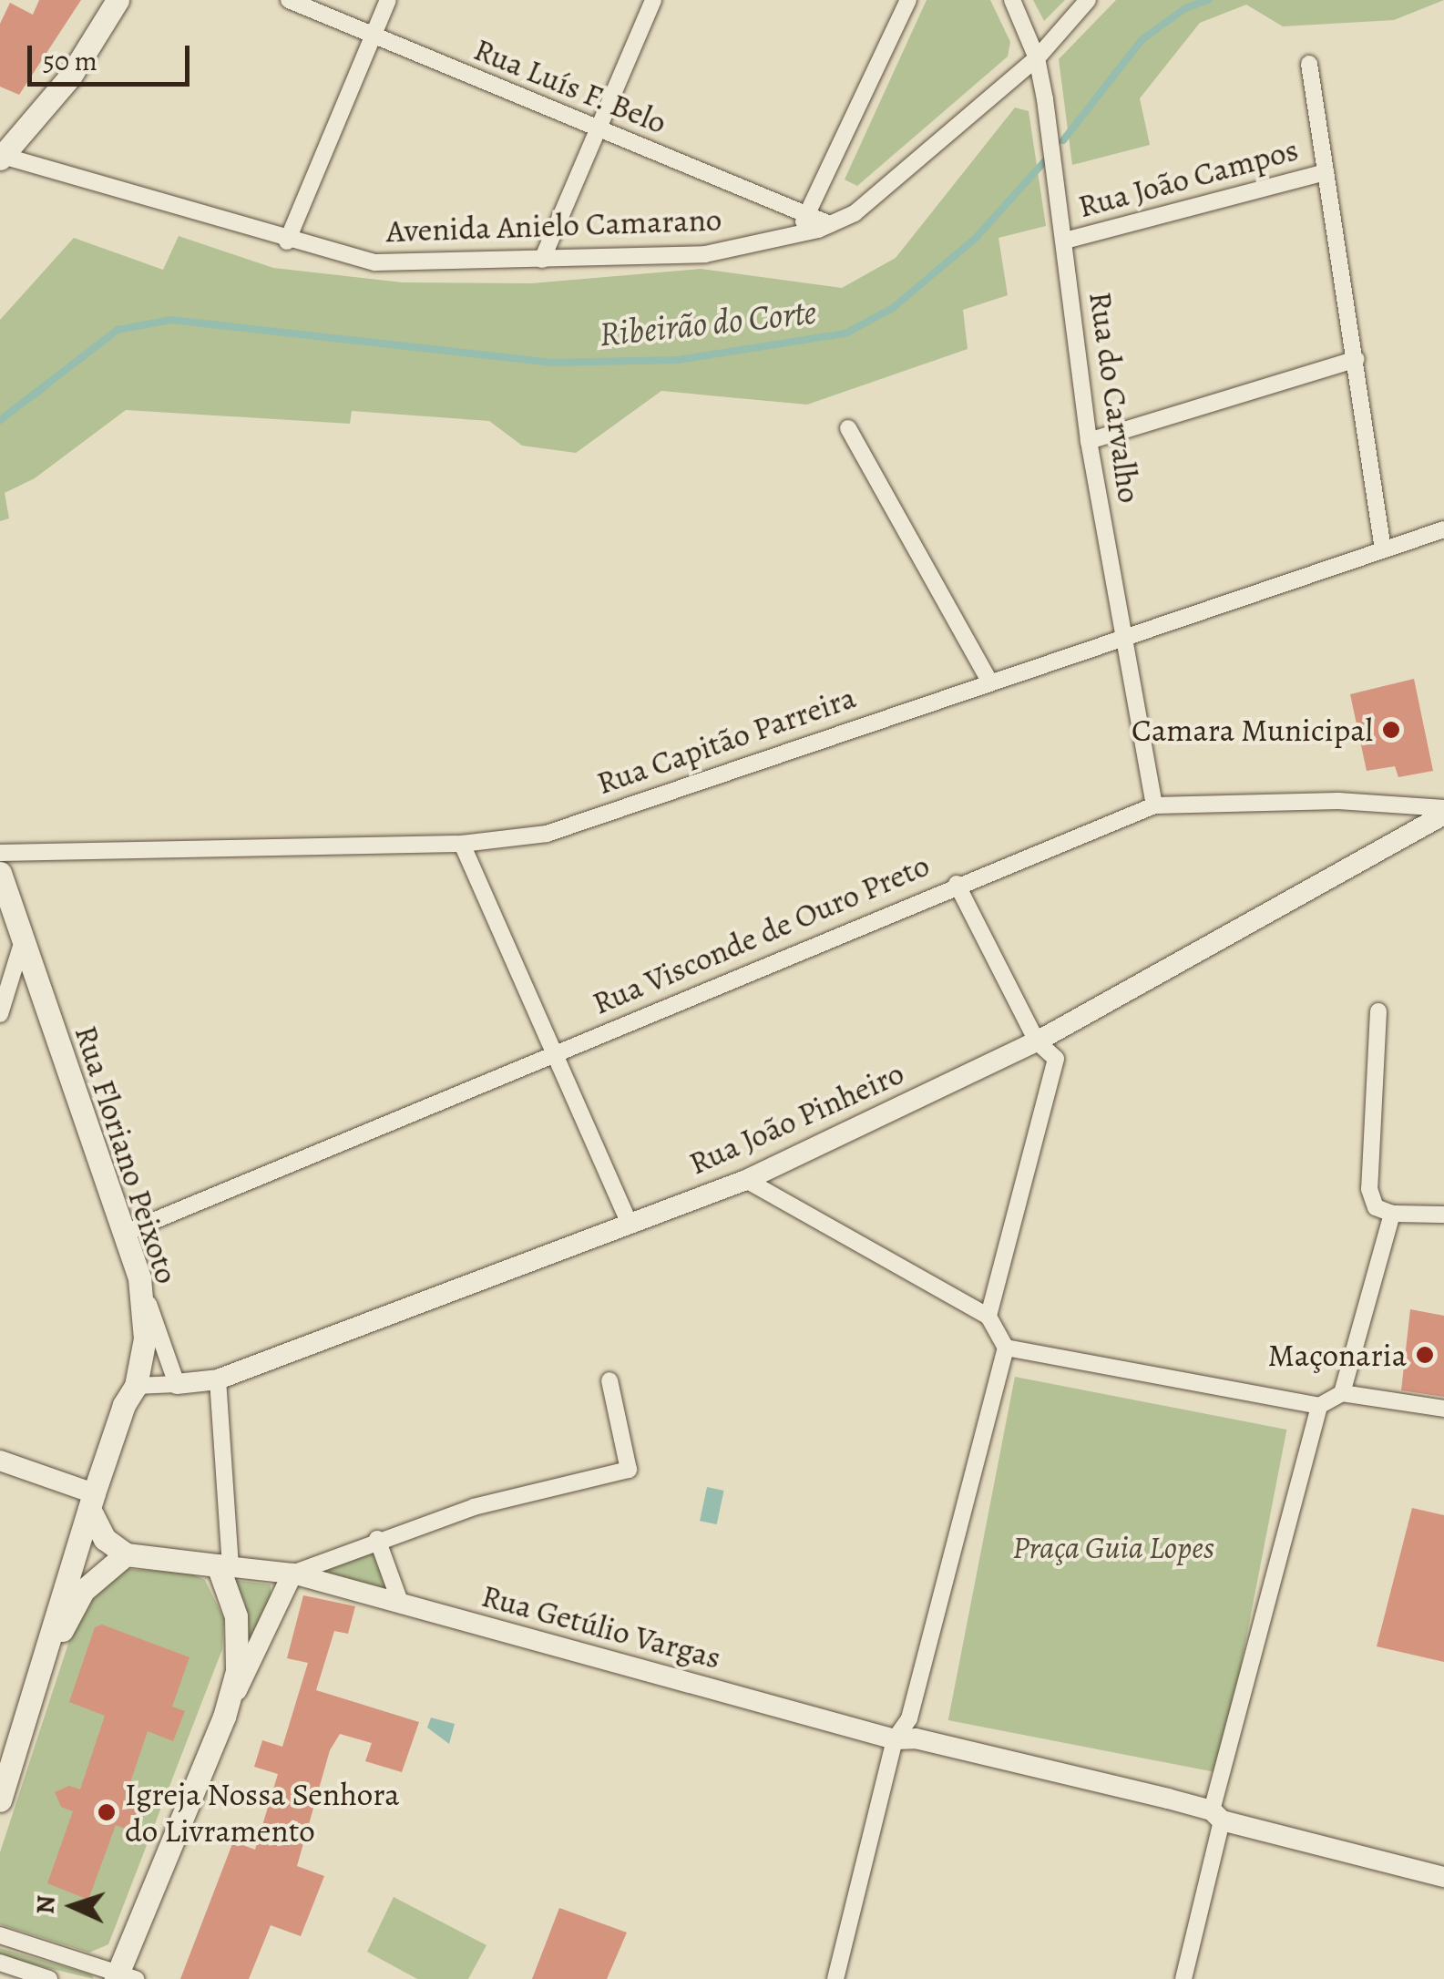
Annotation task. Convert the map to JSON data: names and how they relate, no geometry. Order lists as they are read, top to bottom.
{
  "streets": {
    "main road": ["Rua Floriano Peixoto"],
    "street": [
      "Rua Luís F. Belo",
      "Rua João Campos",
      "Avenida Anielo Camarano",
      "Rua do Carvalho",
      "Rua Capitão Parreira",
      "Rua Visconde de Ouro Preto",
      "Rua João Pinheiro",
      "Rua Getúlio Vargas"
    ]
  },
  "crossings": [
    ["Rua Luís F. Belo", "Avenida Anielo Camarano"],
    ["Rua João Campos", "Rua do Carvalho"],
    ["Avenida Anielo Camarano", "Rua do Carvalho"],
    ["Rua do Carvalho", "Rua Capitão Parreira"],
    ["Rua do Carvalho", "Rua Visconde de Ouro Preto"],
    ["Rua Visconde de Ouro Preto", "Rua João Pinheiro"],
    ["Rua Visconde de Ouro Preto", "Rua Floriano Peixoto"],
    ["Rua João Pinheiro", "Rua Floriano Peixoto"]
  ],
  "water": ["Ribeirão do Corte"],
  "parks": ["Praça Guia Lopes"],
  "places": ["Camara Municipal", "Maçonaria", "Igreja Nossa Senhora do Livramento"],
  "scale_bar": "50 m",
  "north": "left"
}
